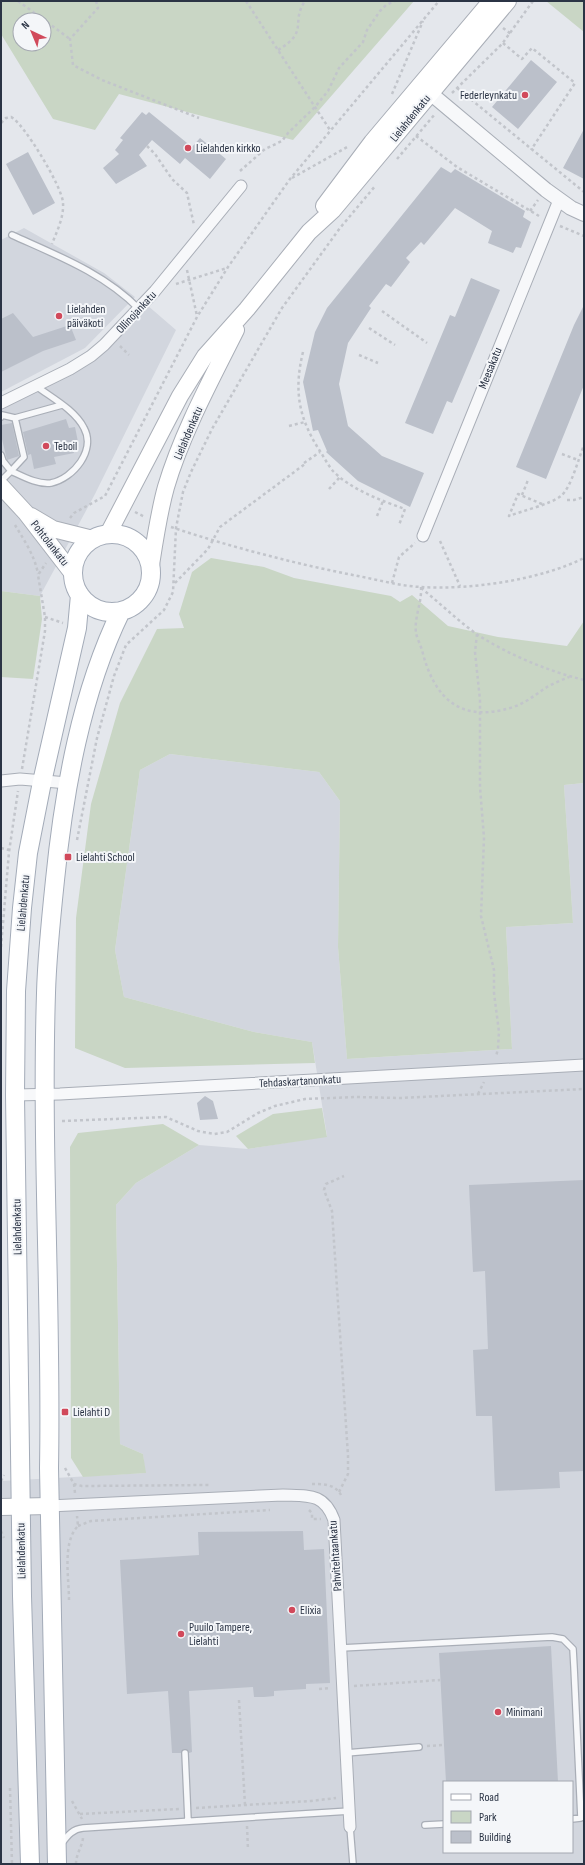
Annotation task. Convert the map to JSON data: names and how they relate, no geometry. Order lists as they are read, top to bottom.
{
  "streets": {
    "main road": ["Lielahdenkatu", "Pohtolankatu"],
    "street": [
      "Ollinojankatu",
      "Meesakatu",
      "Tehdaskartanonkatu",
      "Pahvitehtaankatu"
    ]
  },
  "crossings": [
    ["Lielahdenkatu", "Pohtolankatu"],
    ["Lielahdenkatu", "Tehdaskartanonkatu"]
  ],
  "places": {
    "other": [
      "Federleynkatu",
      "Lielahden kirkko",
      "Lielahden päiväkoti",
      "Teboil",
      "Elixia",
      "Puuilo Tampere, Lielahti",
      "Minimani"
    ],
    "transit": ["Lielahti School", "Lielahti D"]
  },
  "legend": ["Road", "Park", "Building"],
  "north": "top left"
}
